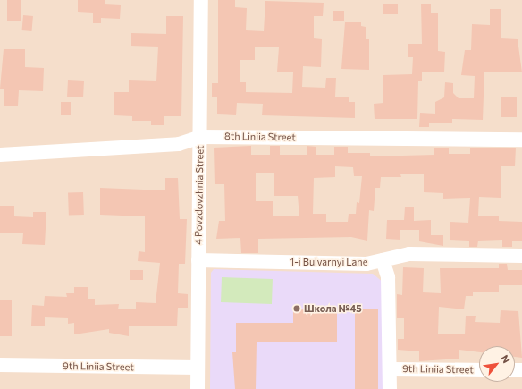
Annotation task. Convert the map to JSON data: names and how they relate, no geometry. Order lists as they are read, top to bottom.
{
  "streets": {
    "street": [
      "8th Liniia Street",
      "4 Povzdovzhnia Street",
      "1-i Bulvarnyi Lane",
      "9th Liniia Street"
    ]
  },
  "crossings": [
    ["8th Liniia Street", "4 Povzdovzhnia Street"],
    ["4 Povzdovzhnia Street", "1-i Bulvarnyi Lane"],
    ["4 Povzdovzhnia Street", "9th Liniia Street"]
  ],
  "places": ["Школа №45"],
  "north": "top right"
}
